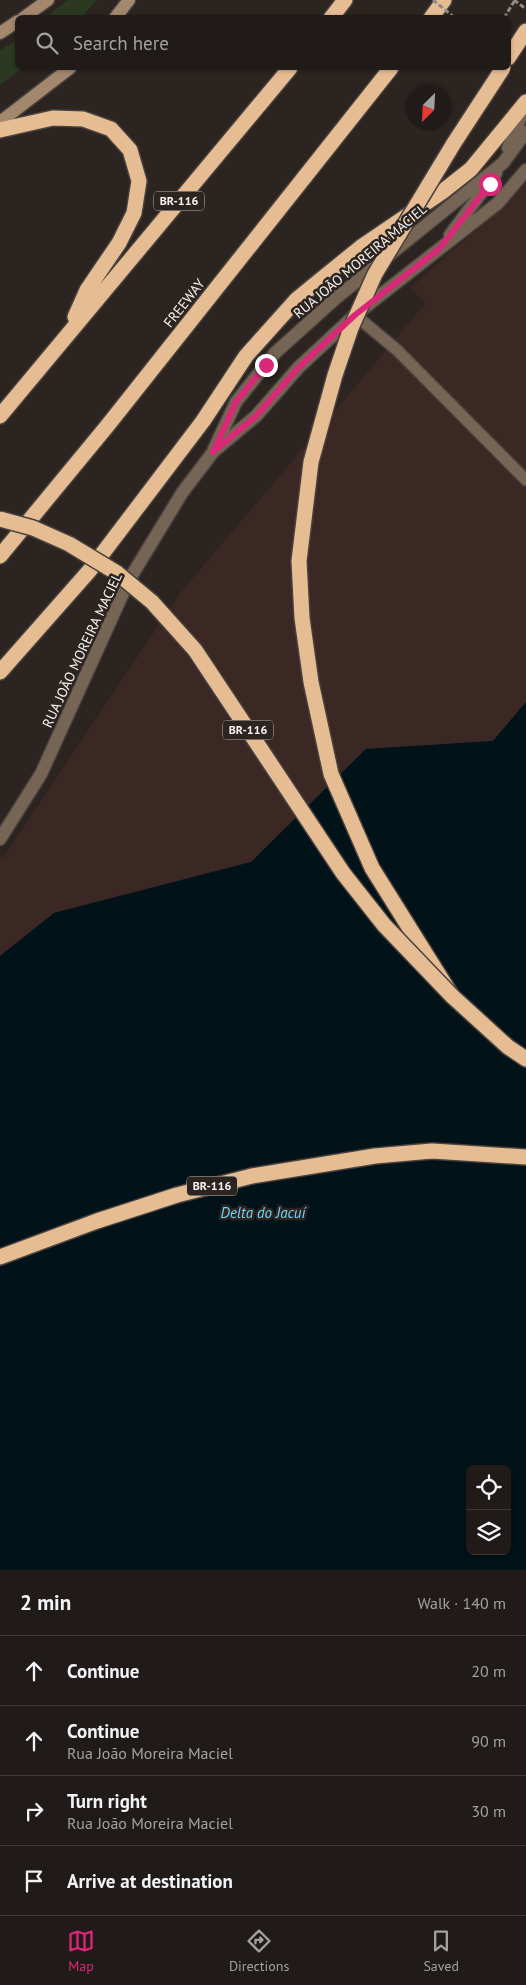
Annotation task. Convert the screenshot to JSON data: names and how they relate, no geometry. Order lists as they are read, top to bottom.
{
  "streets": {
    "highway": ["BR-116", "FREEWAY"],
    "street": ["RUA JOÃO MOREIRA MACIEL"]
  },
  "water": ["Delta do Jacuí"],
  "north": "bottom left",
  "page": {
    "search": "Search here",
    "heading": ["2 min", "Walk · 140 m"],
    "list": [
      ["Continue", "20 m"],
      ["Continue", "Rua João Moreira Maciel", "90 m"],
      ["Turn right", "Rua João Moreira Maciel", "30 m"],
      "Arrive at destination"
    ],
    "nav": ["Map", "Directions", "Saved"]
  }
}
